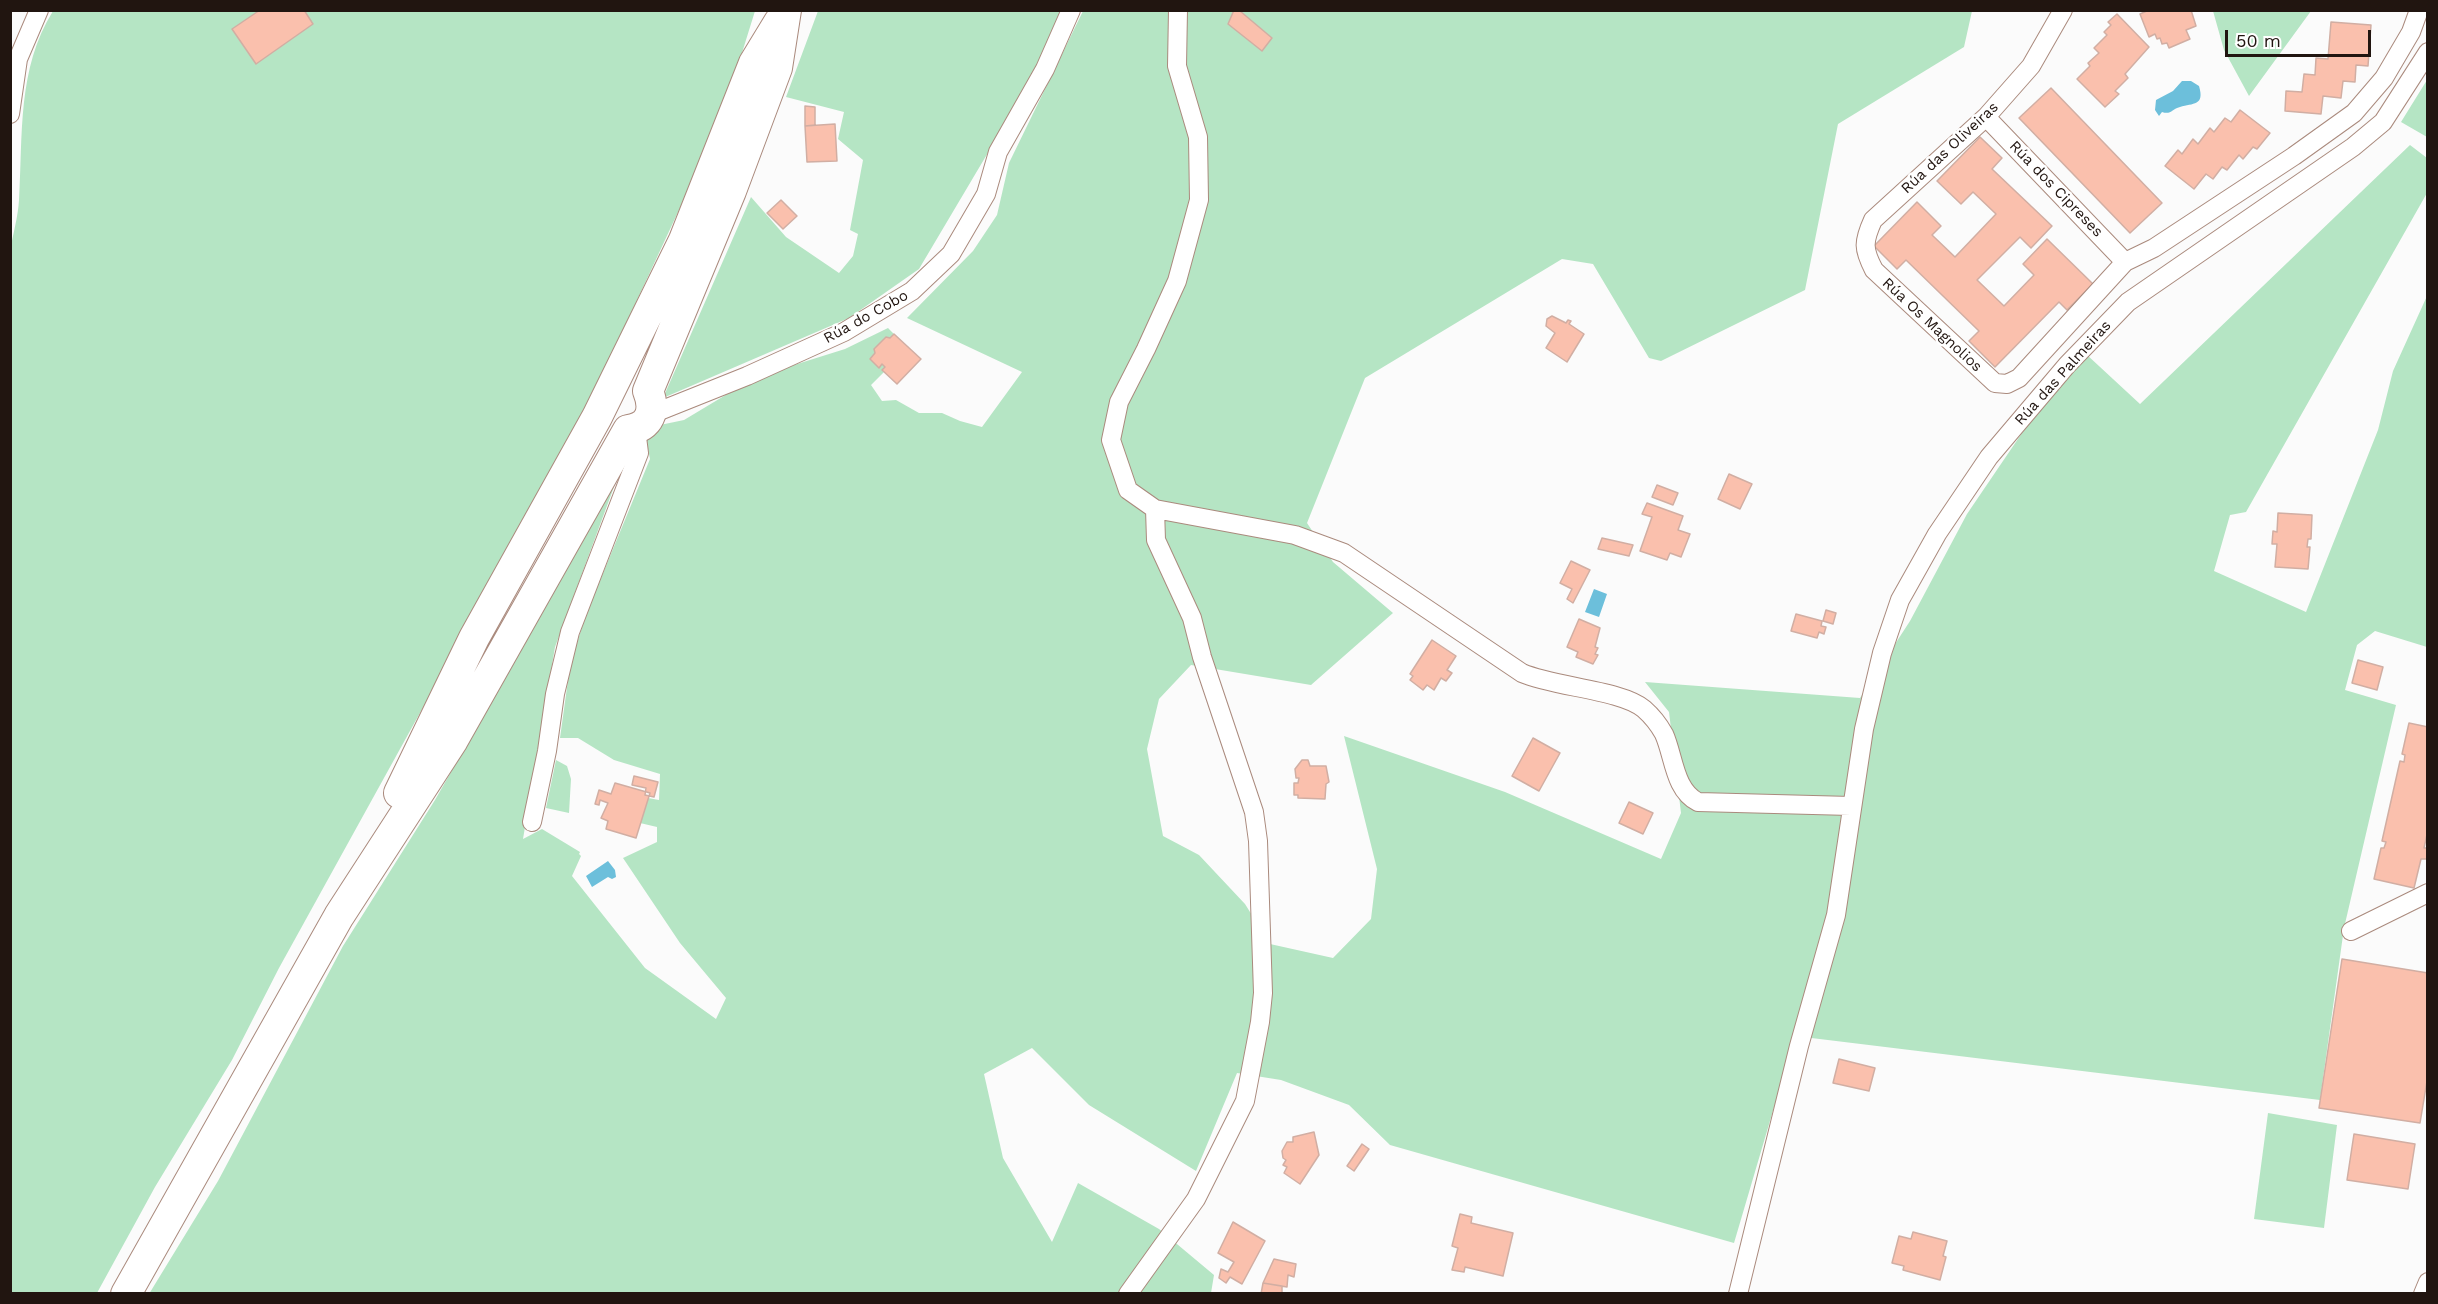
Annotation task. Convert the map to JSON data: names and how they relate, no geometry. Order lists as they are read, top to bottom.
{
  "streets": {
    "street": [
      "Rúa das Oliveiras",
      "Rúa dos Cipreses",
      "Rúa do Cobo",
      "Rúa Os Magnolios",
      "Rúa das Palmeiras"
    ]
  },
  "crossings": [
    ["Rúa das Oliveiras", "Rúa dos Cipreses"],
    ["Rúa das Oliveiras", "Rúa Os Magnolios"],
    ["Rúa dos Cipreses", "Rúa das Palmeiras"],
    ["Rúa Os Magnolios", "Rúa das Palmeiras"]
  ],
  "scale_bar": "50 m"
}
